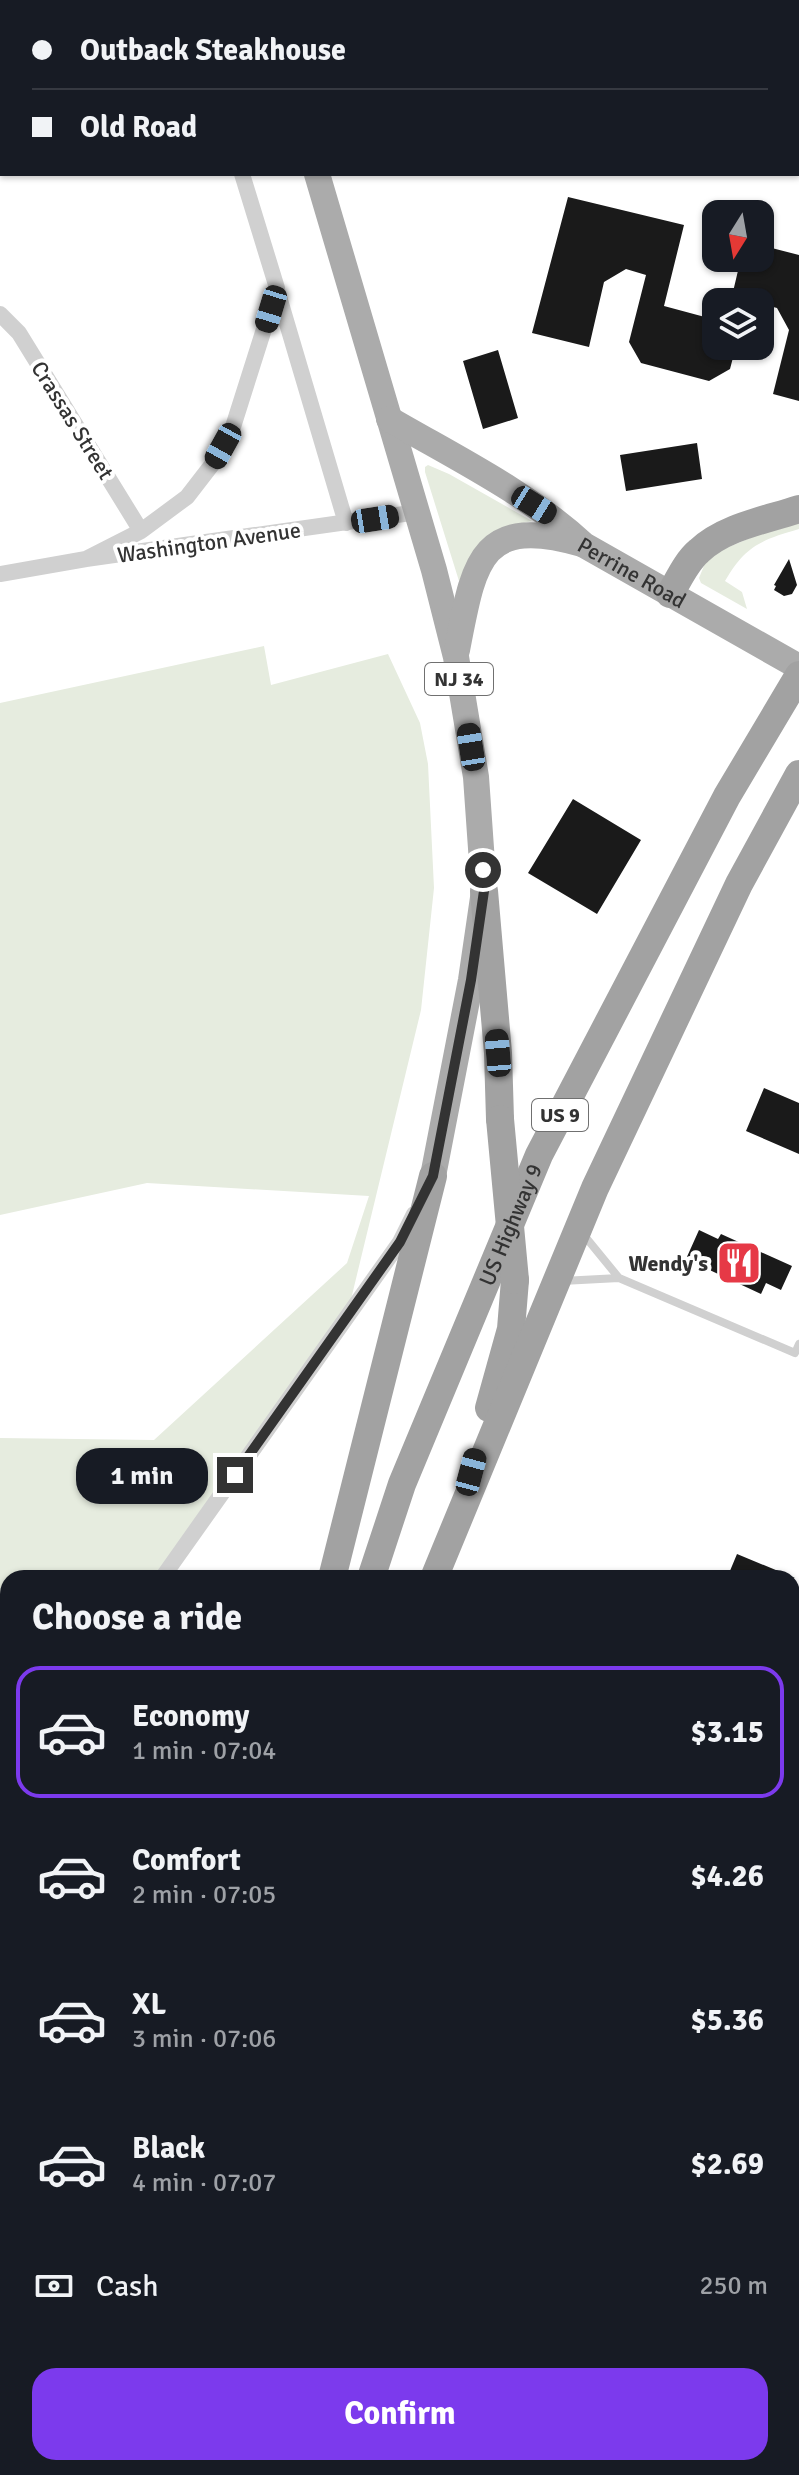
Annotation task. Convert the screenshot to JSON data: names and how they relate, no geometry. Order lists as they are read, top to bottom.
{
  "streets": {
    "highway": ["US 9", "US Highway 9"],
    "main road": ["Perrine Road", "NJ 34"],
    "street": ["Crassas Street", "Washington Avenue"]
  },
  "crossings": [
    ["Washington Avenue", "NJ 34"],
    ["Perrine Road", "NJ 34"]
  ],
  "places": {
    "restaurant": ["Wendy's"]
  },
  "north": "bottom",
  "page": {
    "banner": ["Outback Steakhouse", "Old Road"],
    "bubble": "1 min",
    "heading": "Choose a ride",
    "list": [
      {
        "name": "Economy",
        "note": "1 min · 07:04",
        "value": "$3.15"
      },
      {
        "name": "Comfort",
        "note": "2 min · 07:05",
        "value": "$4.26"
      },
      {
        "name": "XL",
        "note": "3 min · 07:06",
        "value": "$5.36"
      },
      {
        "name": "Black",
        "note": "4 min · 07:07",
        "value": "$2.69"
      }
    ],
    "pay": ["Cash", "250 m"],
    "buttons": "Confirm"
  }
}
